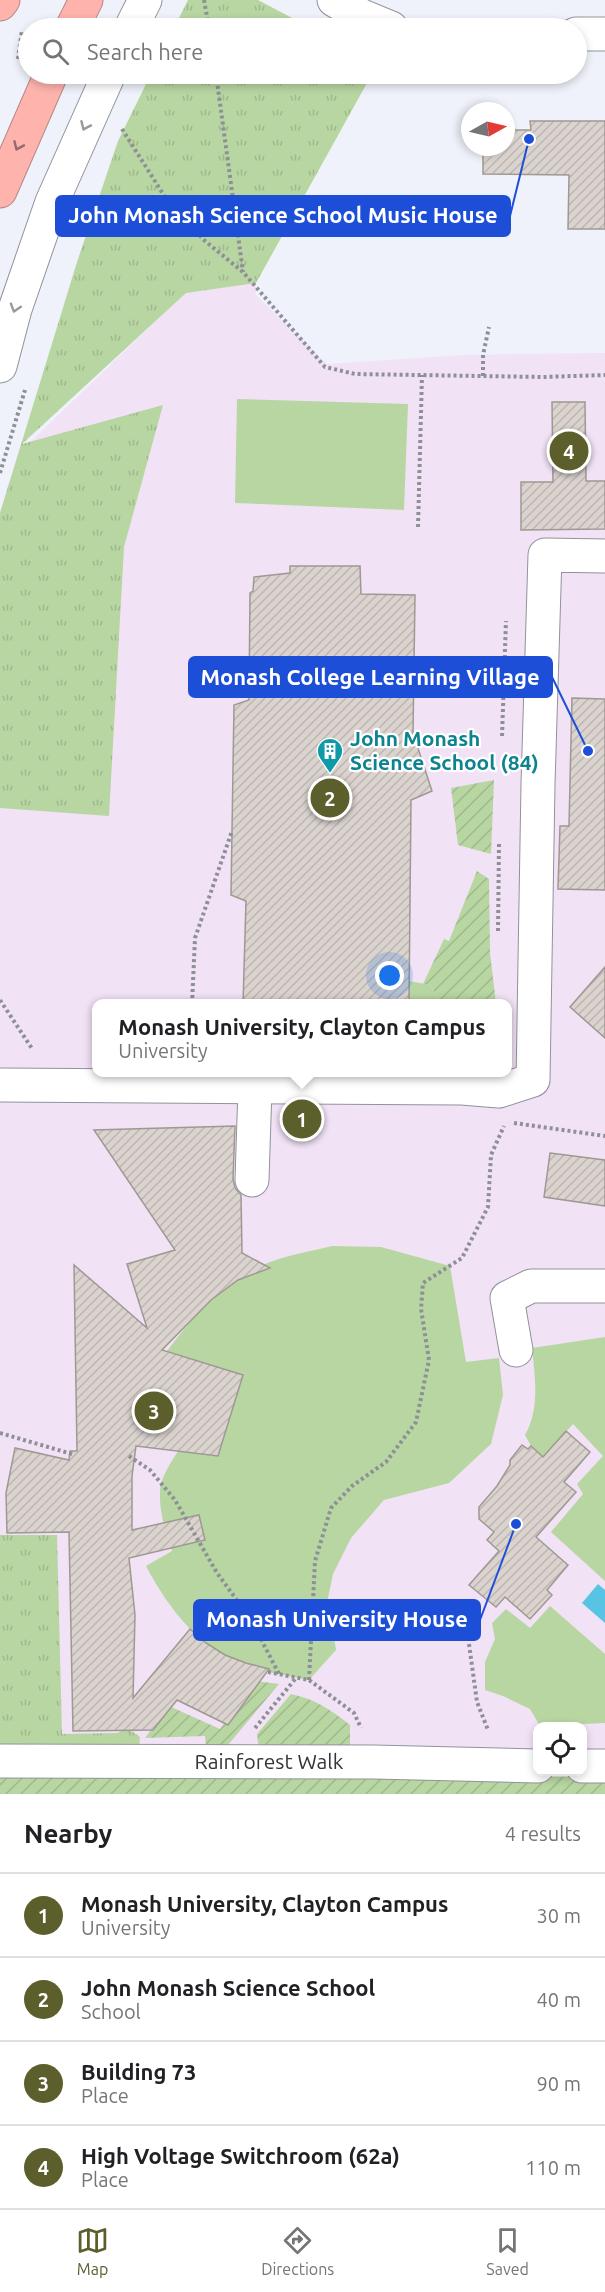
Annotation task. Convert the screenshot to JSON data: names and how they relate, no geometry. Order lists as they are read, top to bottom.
{
  "streets": {
    "street": ["Rainforest Walk"]
  },
  "places": {
    "other": ["John Monash Science School Music House", "Monash College Learning Village", "Monash University House"],
    "building": ["John Monash Science School (84)"]
  },
  "north": "right",
  "page": {
    "search": "Search here",
    "pins": [
      "4",
      "2",
      "1",
      "3"
    ],
    "popup": ["Monash University, Clayton Campus", "University"],
    "heading": ["Nearby", "4 results"],
    "list": [
      {
        "mark": "1",
        "name": "Monash University, Clayton Campus",
        "note": "University",
        "value": "30 m"
      },
      {
        "mark": "2",
        "name": "John Monash Science School",
        "note": "School",
        "value": "40 m"
      },
      {
        "mark": "3",
        "name": "Building 73",
        "note": "Place",
        "value": "90 m"
      },
      {
        "mark": "4",
        "name": "High Voltage Switchroom (62a)",
        "note": "Place",
        "value": "110 m"
      }
    ],
    "nav": ["Map", "Directions", "Saved"]
  }
}
